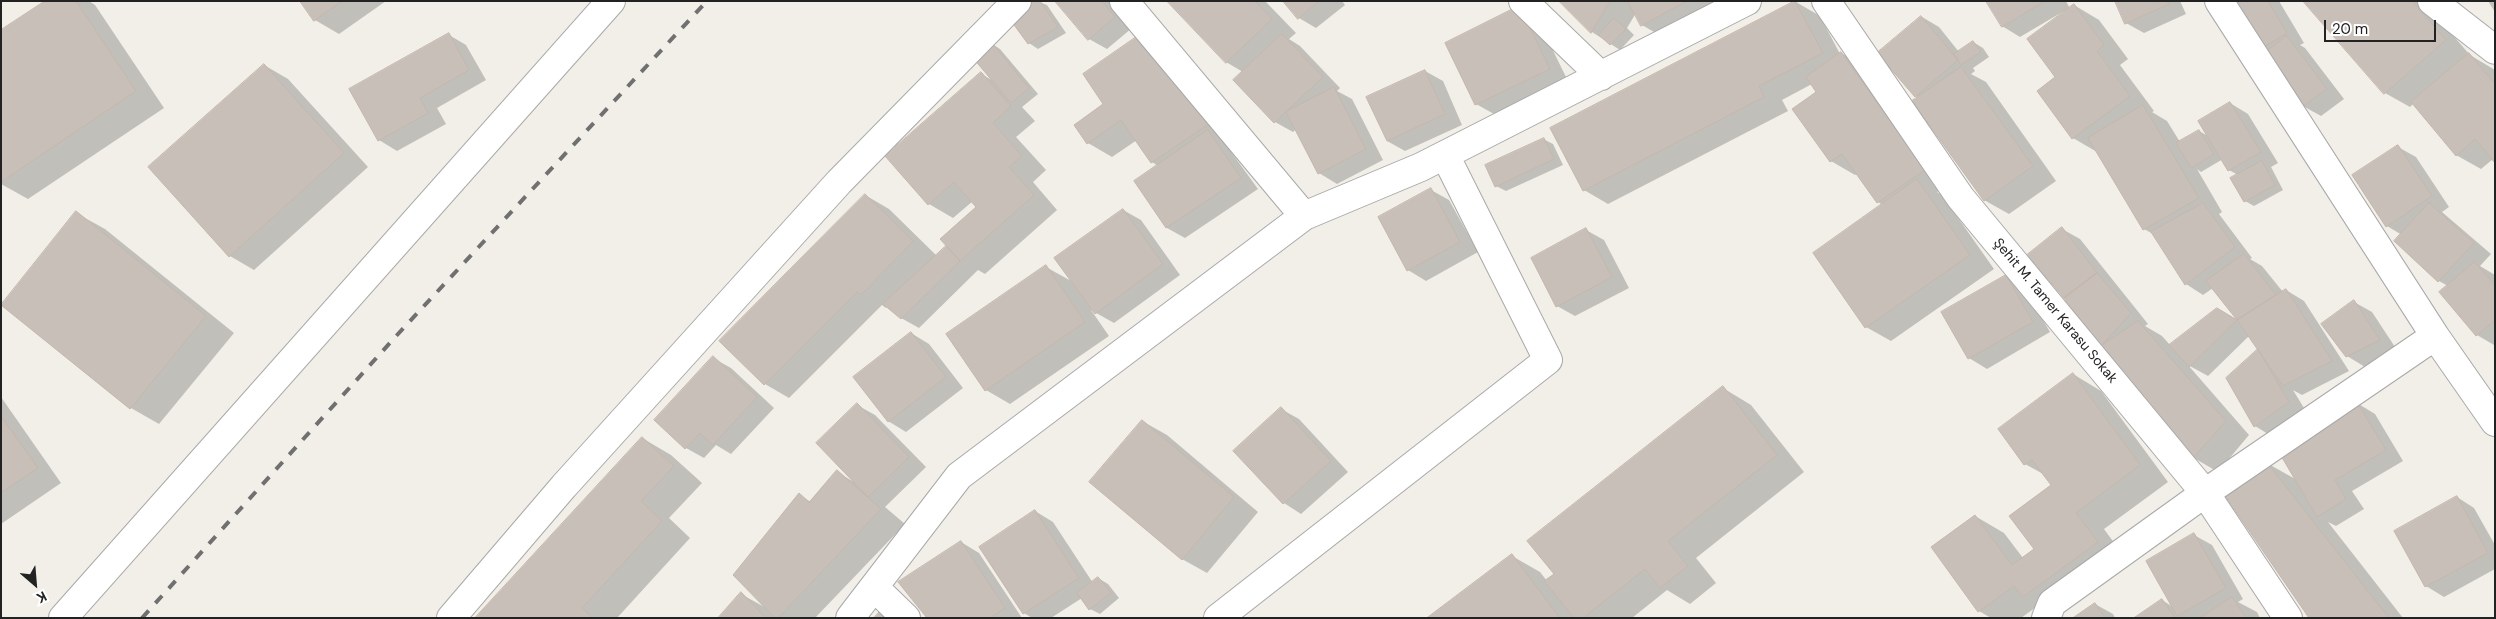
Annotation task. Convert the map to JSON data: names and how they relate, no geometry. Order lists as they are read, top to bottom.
{
  "streets": {
    "street": ["Şehit M. Tamer Karasu Sokak"]
  },
  "scale_bar": "20 m",
  "north": "bottom right"
}
